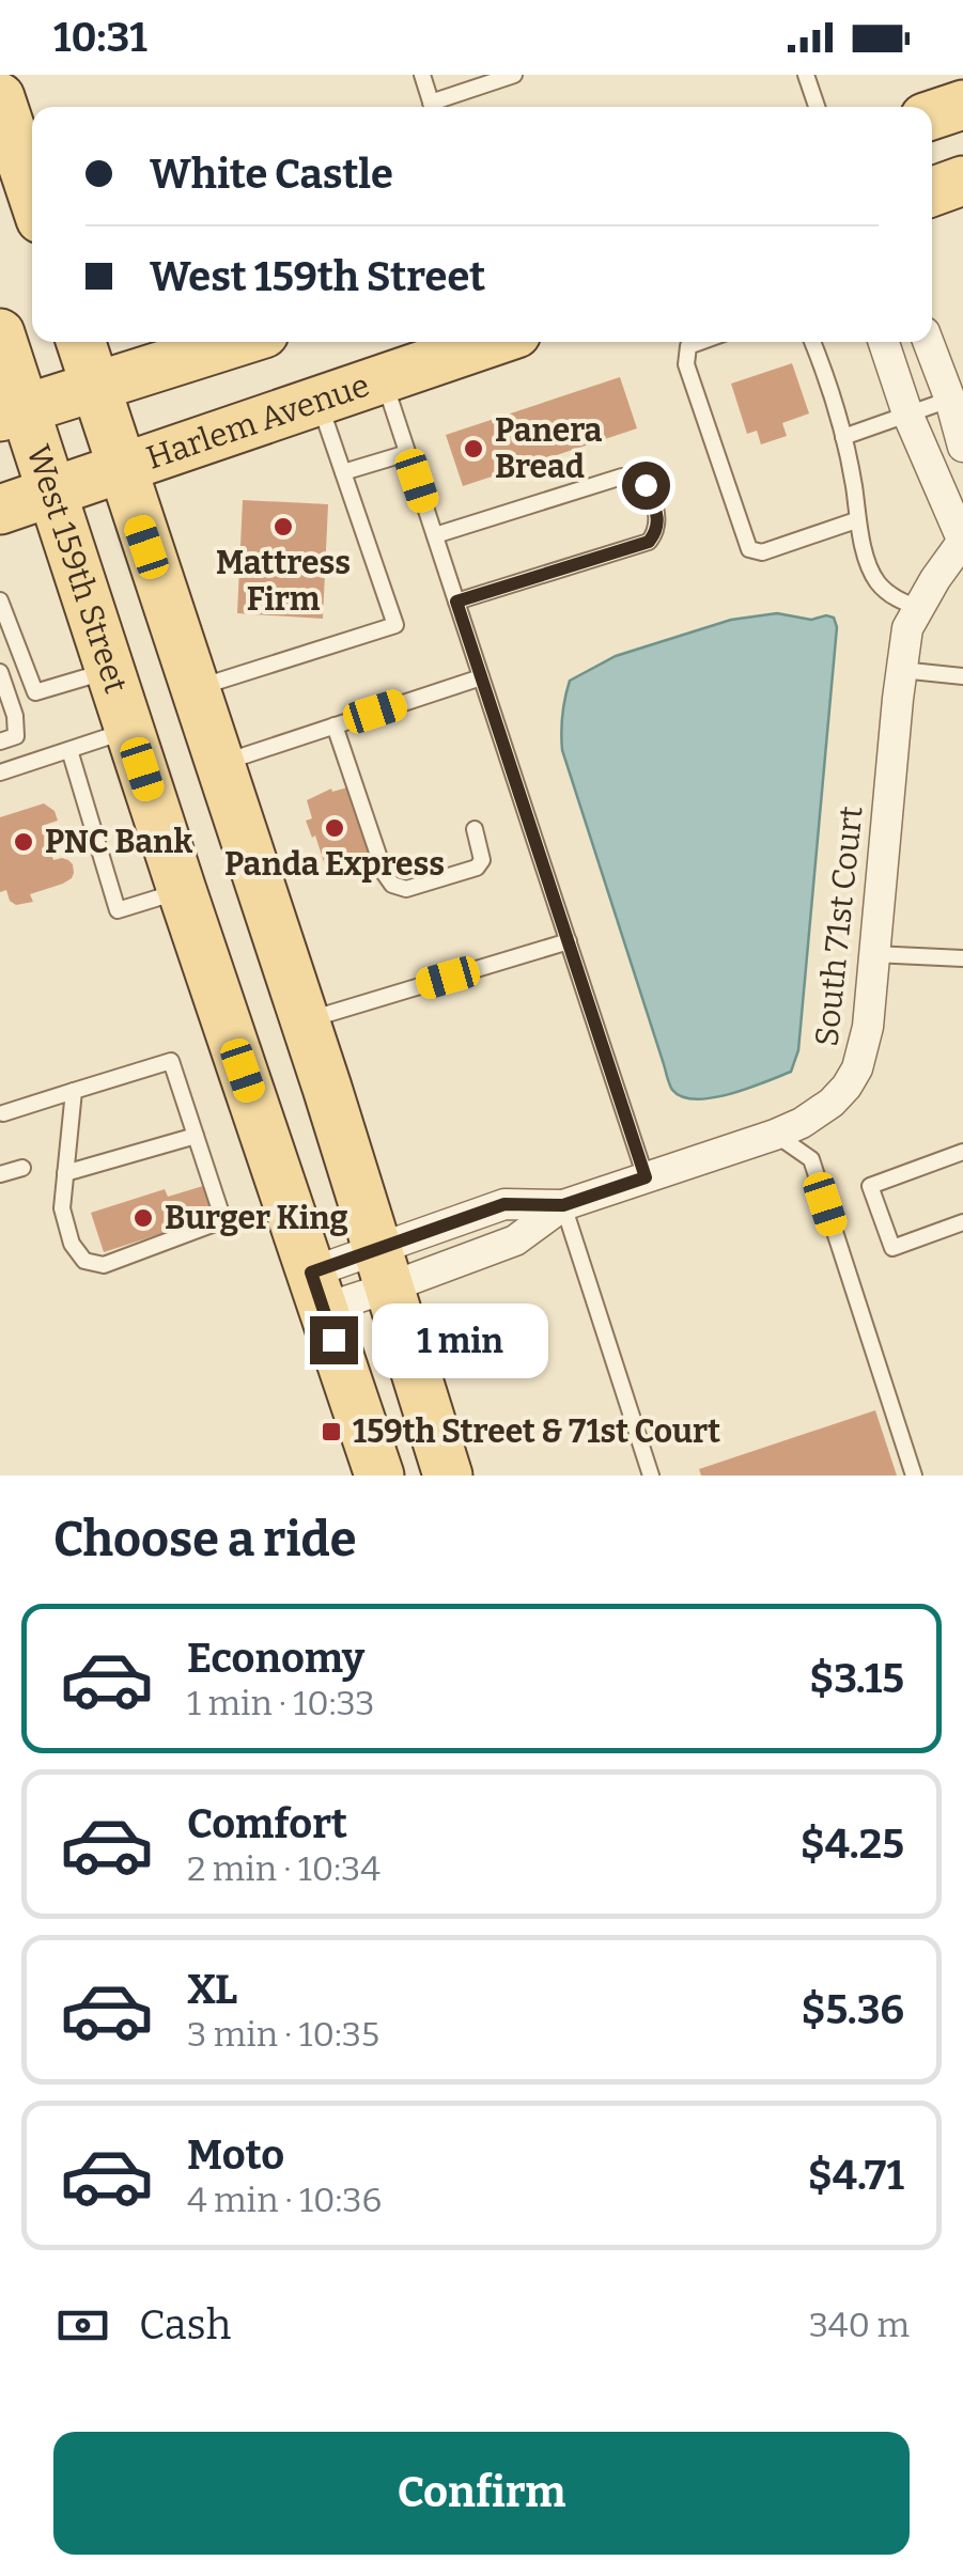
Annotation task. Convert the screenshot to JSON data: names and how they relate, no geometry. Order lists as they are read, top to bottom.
{
  "streets": {
    "main road": ["Harlem Avenue", "West 159th Street"],
    "street": ["South 71st Court"]
  },
  "crossings": [
    ["Harlem Avenue", "West 159th Street"],
    ["West 159th Street", "South 71st Court"]
  ],
  "places": {
    "other": [
      "Panera Bread",
      "Mattress Firm",
      "Panda Express",
      "PNC Bank",
      "Burger King"
    ],
    "transit": ["159th Street & 71st Court"]
  },
  "page": {
    "status": "10:31",
    "banner": ["White Castle", "West 159th Street"],
    "bubble": "1 min",
    "heading": "Choose a ride",
    "list": [
      {
        "name": "Economy",
        "note": "1 min · 10:33",
        "value": "$3.15"
      },
      {
        "name": "Comfort",
        "note": "2 min · 10:34",
        "value": "$4.25"
      },
      {
        "name": "XL",
        "note": "3 min · 10:35",
        "value": "$5.36"
      },
      {
        "name": "Moto",
        "note": "4 min · 10:36",
        "value": "$4.71"
      }
    ],
    "pay": ["Cash", "340 m"],
    "buttons": "Confirm"
  }
}
